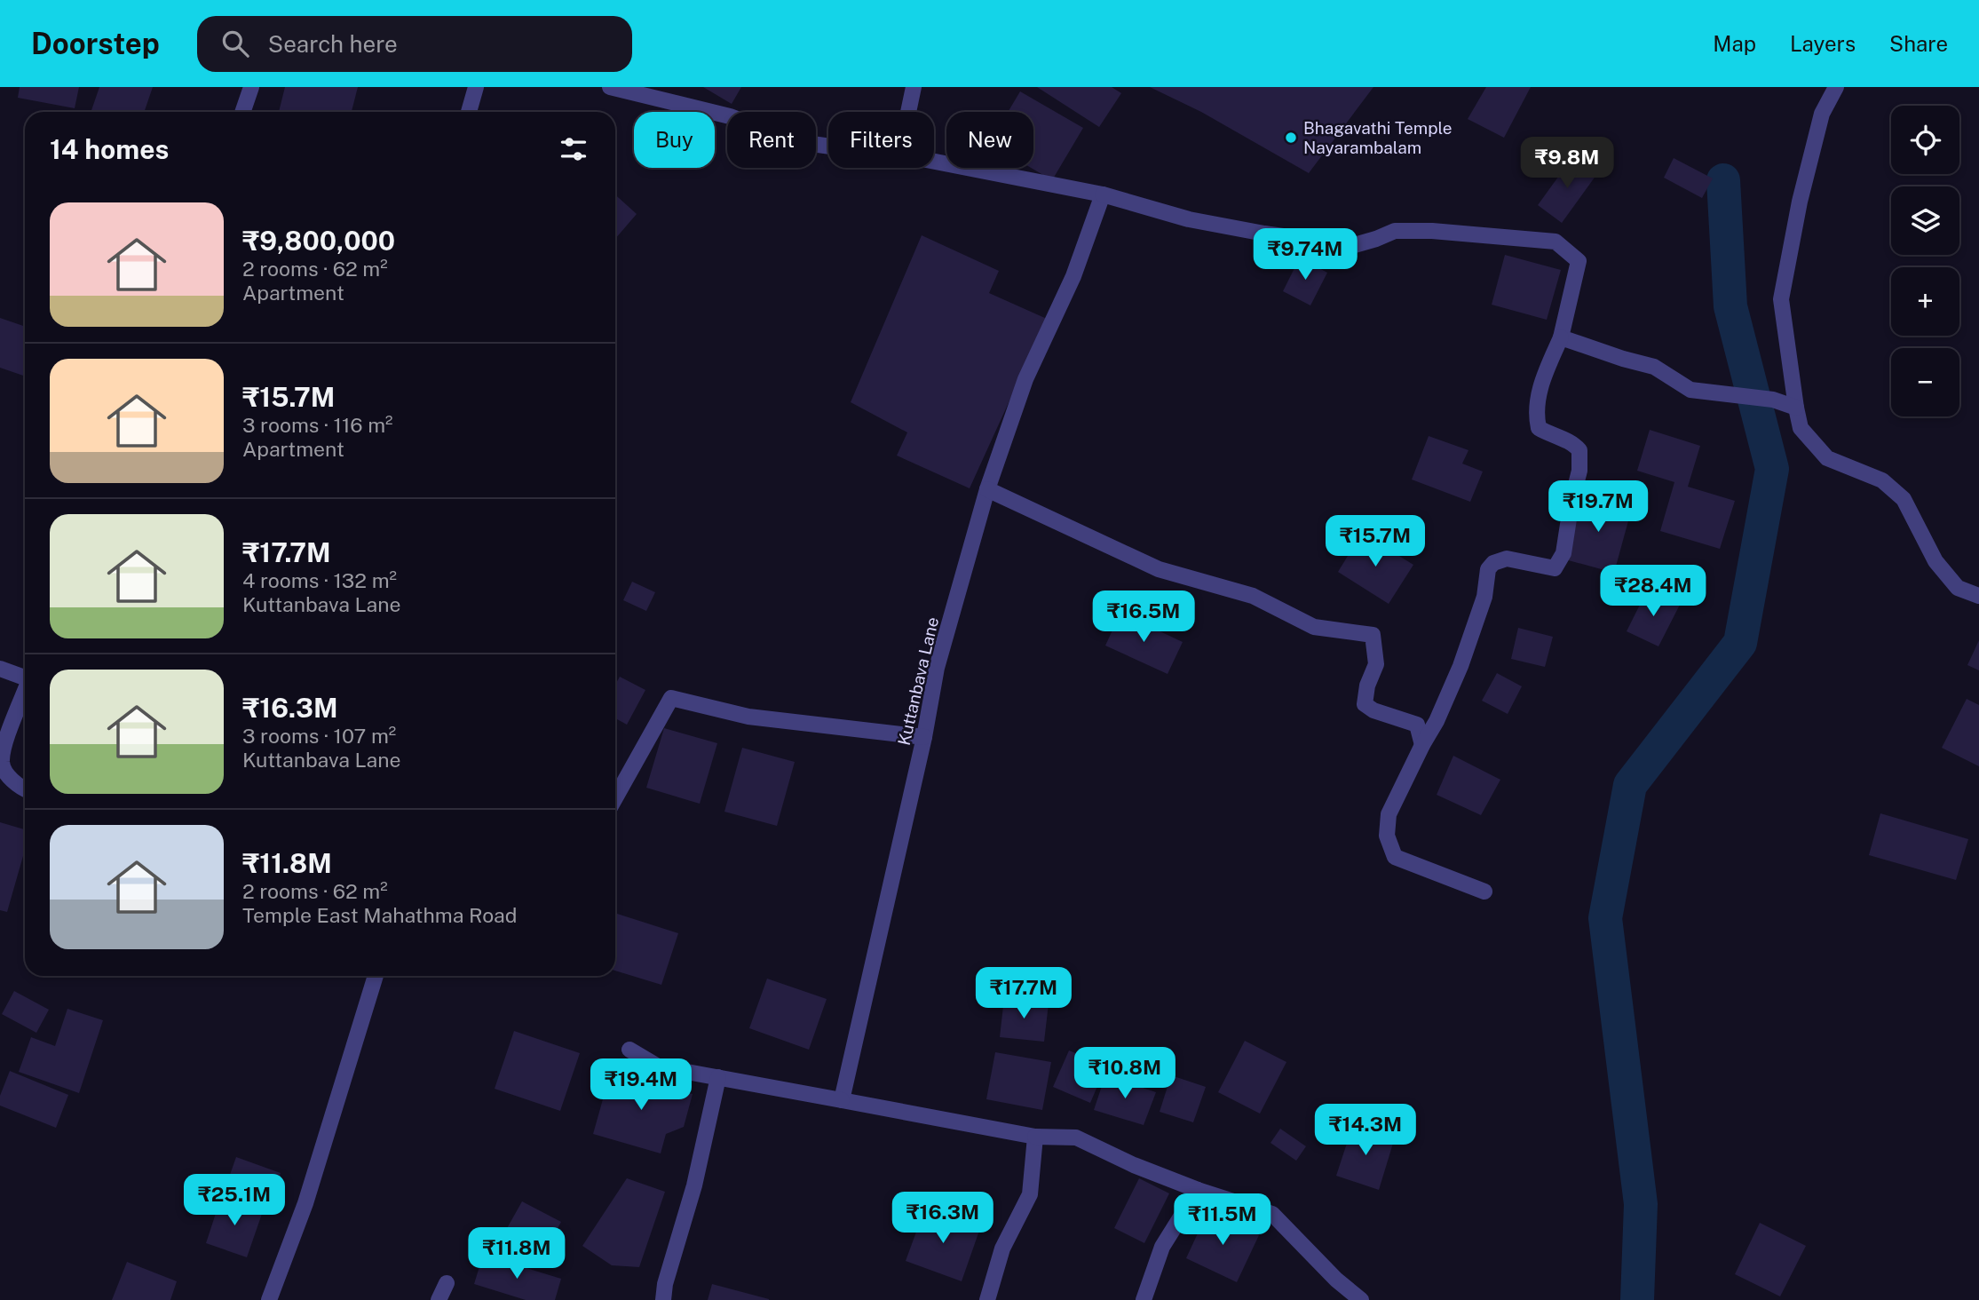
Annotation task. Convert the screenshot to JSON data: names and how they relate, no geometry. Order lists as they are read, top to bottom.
{
  "streets": {
    "street": ["Kuttanbava Lane"]
  },
  "places": ["Bhagavathi Temple Nayarambalam"],
  "page": {
    "header": "Doorstep",
    "search": "Search here",
    "nav": ["Map", "Layers", "Share"],
    "map_buttons": ["+", "−"],
    "chip": [
      "Buy",
      "Rent",
      "Filters",
      "New"
    ],
    "heading": "14 homes",
    "price": [
      "₹9.8M",
      "₹9.74M",
      "₹19.7M",
      "₹15.7M",
      "₹28.4M",
      "₹16.5M",
      "₹17.7M",
      "₹10.8M",
      "₹19.4M",
      "₹14.3M",
      "₹25.1M",
      "₹16.3M",
      "₹11.5M",
      "₹11.8M"
    ],
    "list": [
      {
        "name": "₹9,800,000",
        "note": "2 rooms · 62 m² · Apartment"
      },
      {
        "name": "₹15.7M",
        "note": "3 rooms · 116 m² · Apartment"
      },
      {
        "name": "₹17.7M",
        "note": "4 rooms · 132 m² · Kuttanbava Lane"
      },
      {
        "name": "₹16.3M",
        "note": "3 rooms · 107 m² · Kuttanbava Lane"
      },
      {
        "name": "₹11.8M",
        "note": "2 rooms · 62 m² · Temple East Mahathma Road"
      }
    ]
  }
}
